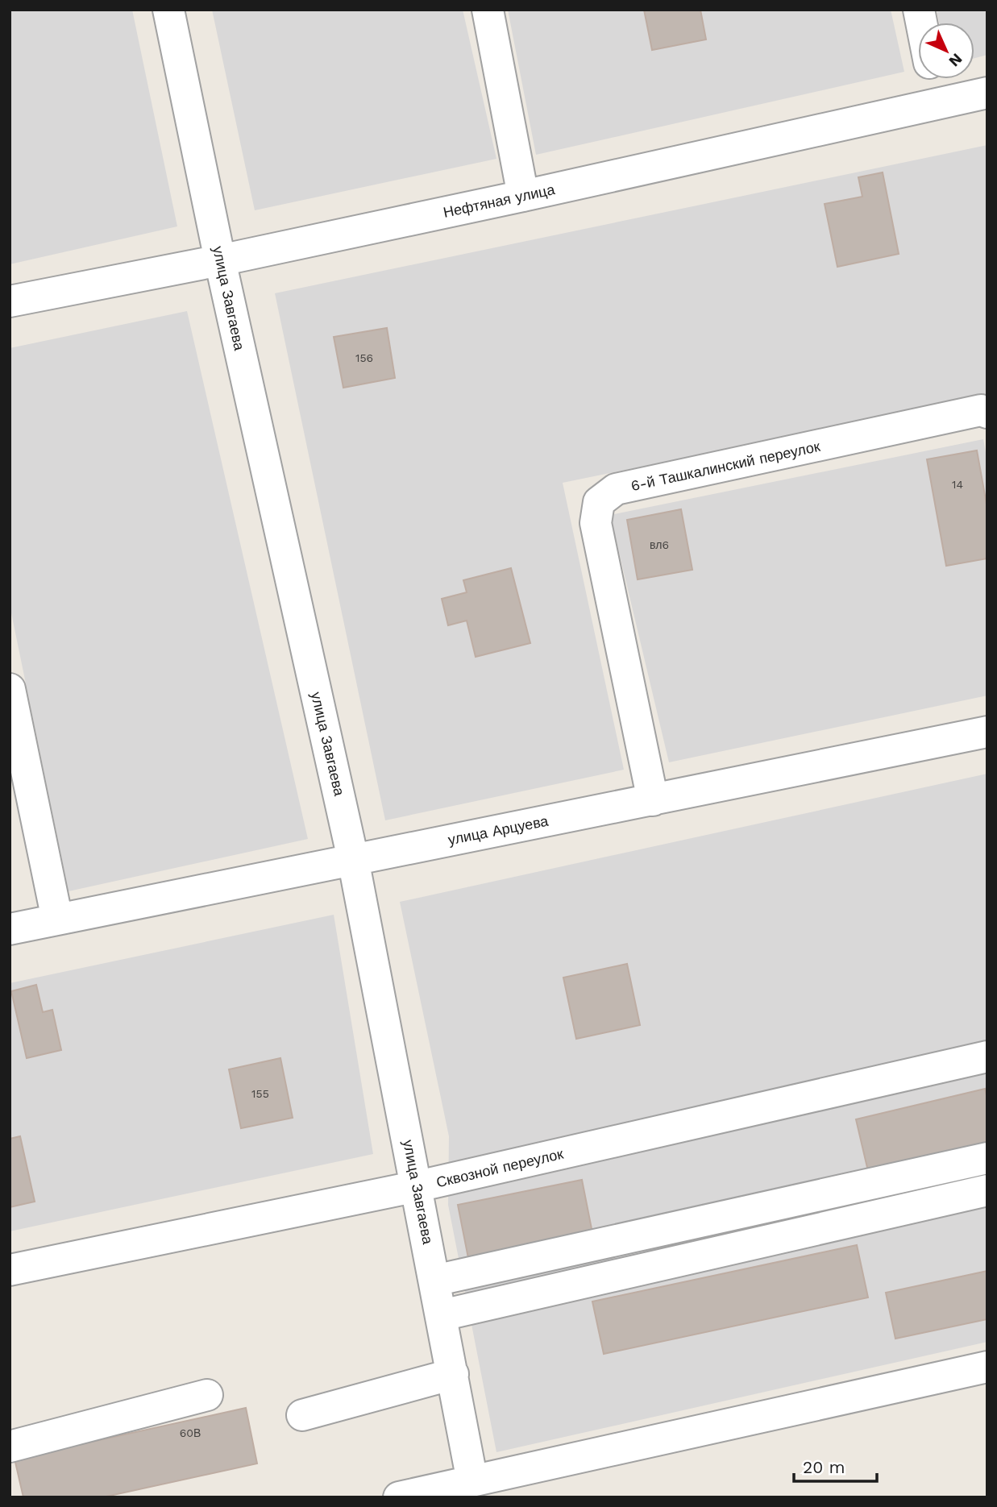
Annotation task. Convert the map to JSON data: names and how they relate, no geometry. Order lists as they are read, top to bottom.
{
  "streets": {
    "street": [
      "Нефтяная улица",
      "улица Завгаева",
      "6-й Ташкалинский переулок",
      "улица Арцуева",
      "Сквозной переулок"
    ]
  },
  "crossings": [
    ["Нефтяная улица", "улица Завгаева"],
    ["улица Завгаева", "улица Арцуева"],
    ["улица Завгаева", "Сквозной переулок"],
    ["6-й Ташкалинский переулок", "улица Арцуева"]
  ],
  "house_numbers": [
    "156",
    "14",
    "вл6",
    "155",
    "60В"
  ],
  "scale_bar": "20 m",
  "north": "bottom right"
}
